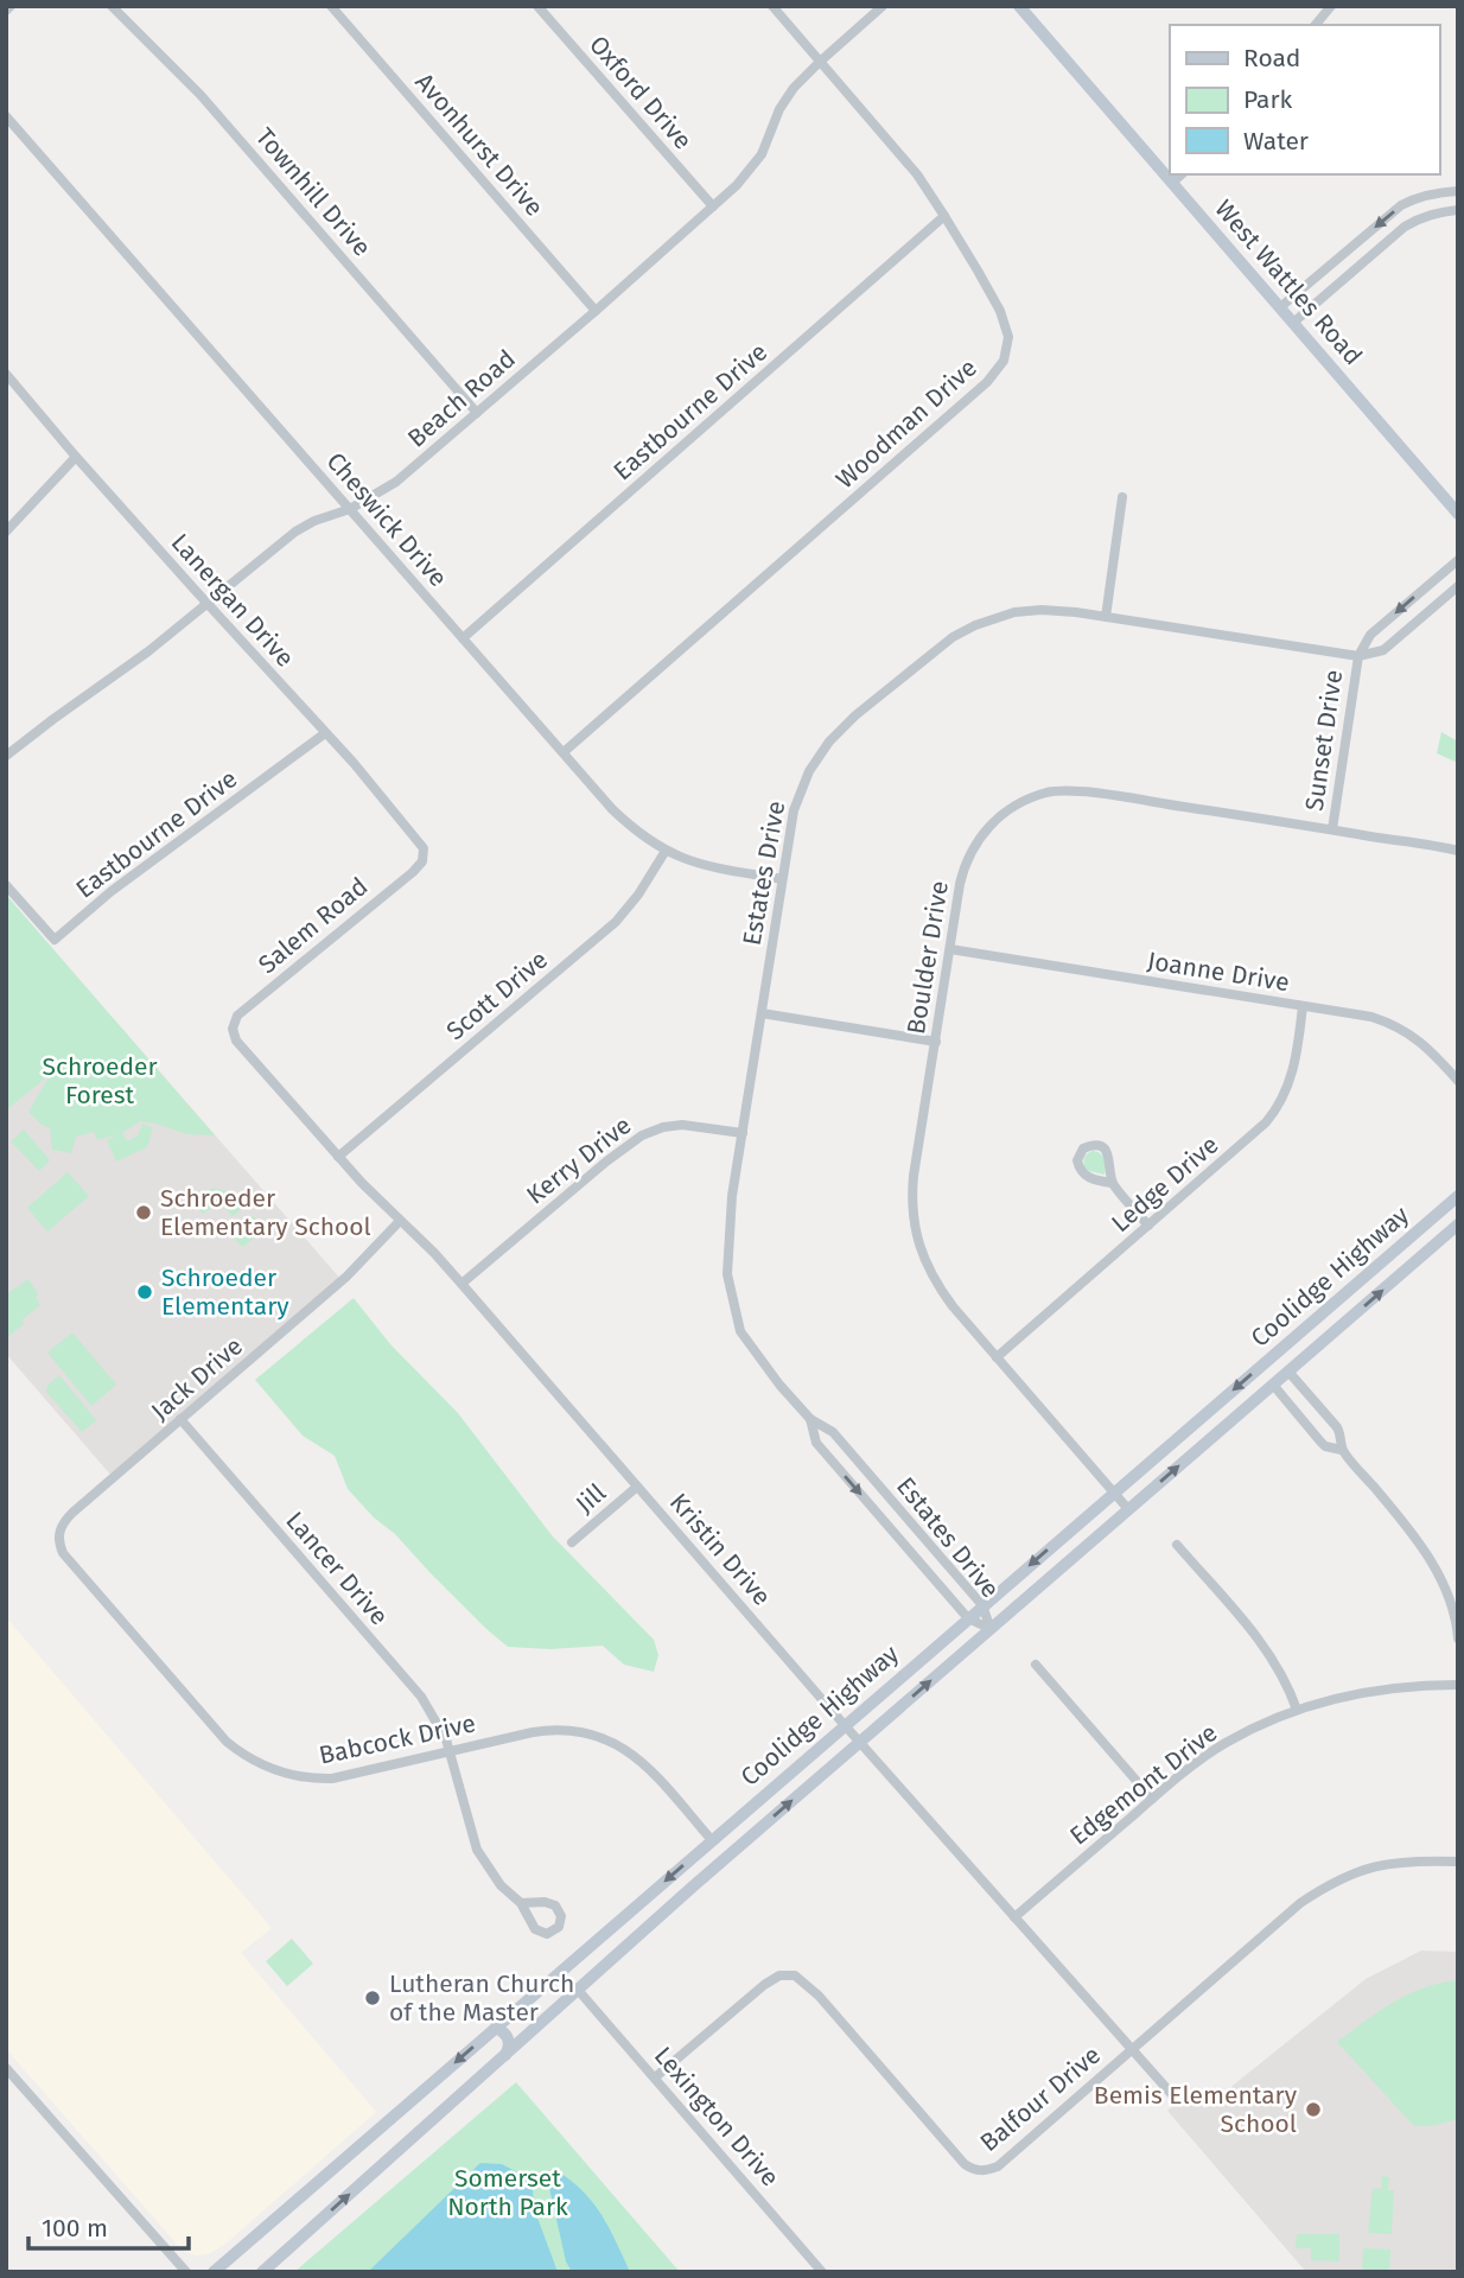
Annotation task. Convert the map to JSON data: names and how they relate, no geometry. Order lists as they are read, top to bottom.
{
  "streets": {
    "main road": ["West Wattles Road", "Coolidge Highway"],
    "street": [
      "Oxford Drive",
      "Avonhurst Drive",
      "Townhill Drive",
      "Beach Road",
      "Eastbourne Drive",
      "Woodman Drive",
      "Cheswick Drive",
      "Lanergan Drive",
      "Sunset Drive",
      "Estates Drive",
      "Salem Road",
      "Boulder Drive",
      "Joanne Drive",
      "Scott Drive",
      "Kerry Drive",
      "Ledge Drive",
      "Jack Drive",
      "Jill",
      "Kristin Drive",
      "Lancer Drive",
      "Babcock Drive",
      "Edgemont Drive",
      "Balfour Drive",
      "Lexington Drive"
    ]
  },
  "crossings": [
    ["Oxford Drive", "Beach Road"],
    ["Avonhurst Drive", "Beach Road"],
    ["Townhill Drive", "Beach Road"],
    ["Beach Road", "Woodman Drive"],
    ["Beach Road", "Cheswick Drive"],
    ["Beach Road", "Lanergan Drive"],
    ["Eastbourne Drive", "Woodman Drive"],
    ["Eastbourne Drive", "Cheswick Drive"],
    ["Eastbourne Drive", "Lanergan Drive"],
    ["Woodman Drive", "Cheswick Drive"],
    ["Cheswick Drive", "Estates Drive"],
    ["Cheswick Drive", "Scott Drive"],
    ["Lanergan Drive", "Salem Road"],
    ["Sunset Drive", "Estates Drive"],
    ["Sunset Drive", "Boulder Drive"],
    ["Estates Drive", "Kerry Drive"],
    ["Estates Drive", "Coolidge Highway"],
    ["Salem Road", "Kristin Drive"],
    ["Boulder Drive", "Joanne Drive"],
    ["Boulder Drive", "Ledge Drive"],
    ["Boulder Drive", "Coolidge Highway"],
    ["Joanne Drive", "Ledge Drive"],
    ["Scott Drive", "Kristin Drive"],
    ["Kerry Drive", "Kristin Drive"],
    ["Coolidge Highway", "Kristin Drive"],
    ["Coolidge Highway", "Babcock Drive"],
    ["Coolidge Highway", "Lexington Drive"],
    ["Jack Drive", "Kristin Drive"],
    ["Jack Drive", "Lancer Drive"],
    ["Jack Drive", "Babcock Drive"],
    ["Jill", "Kristin Drive"],
    ["Kristin Drive", "Edgemont Drive"],
    ["Kristin Drive", "Balfour Drive"],
    ["Lancer Drive", "Babcock Drive"],
    ["Balfour Drive", "Lexington Drive"]
  ],
  "parks": ["Schroeder Forest", "Somerset North Park"],
  "places": [
    "Schroeder Elementary School",
    "Schroeder Elementary",
    "Lutheran Church of the Master",
    "Bemis Elementary School"
  ],
  "legend": ["Road", "Park", "Water"],
  "scale_bar": "100 m"
}
